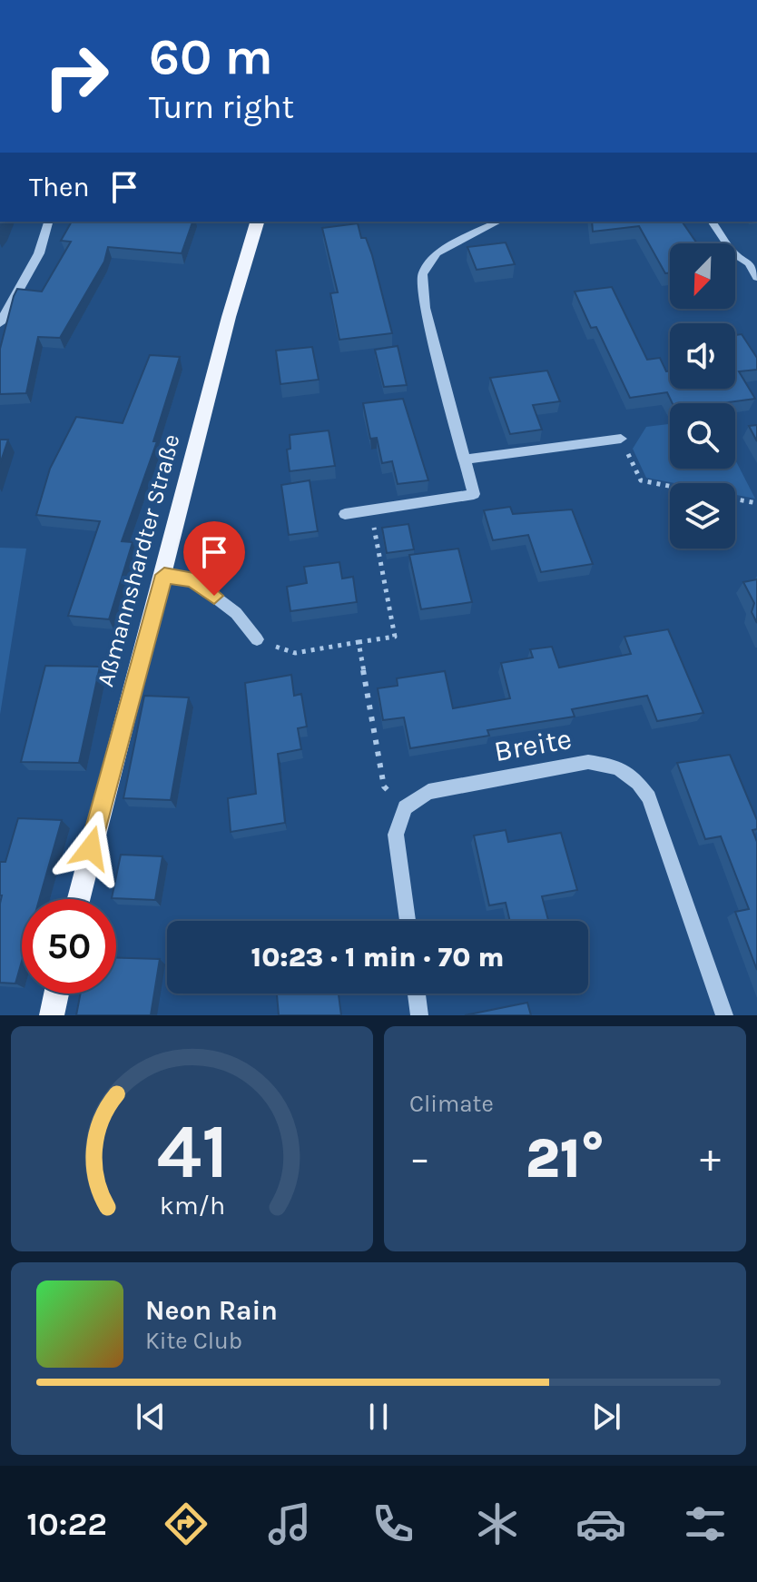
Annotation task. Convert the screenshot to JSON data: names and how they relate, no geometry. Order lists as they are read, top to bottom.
{
  "streets": {
    "main road": ["Aßmannshardter Straße"],
    "street": ["Breite"]
  },
  "north": "bottom left",
  "page": {
    "turn": ["60 m", "Turn right"],
    "then": "Then",
    "limit": "50",
    "trip": "10:23 · 1 min · 70 m",
    "tile": "Climate",
    "heat": ["−", "21°", "+"],
    "song": ["Neon Rain", "Kite Club"],
    "tabs": "10:22",
    "gauge": ["41", "km/h"]
  }
}
